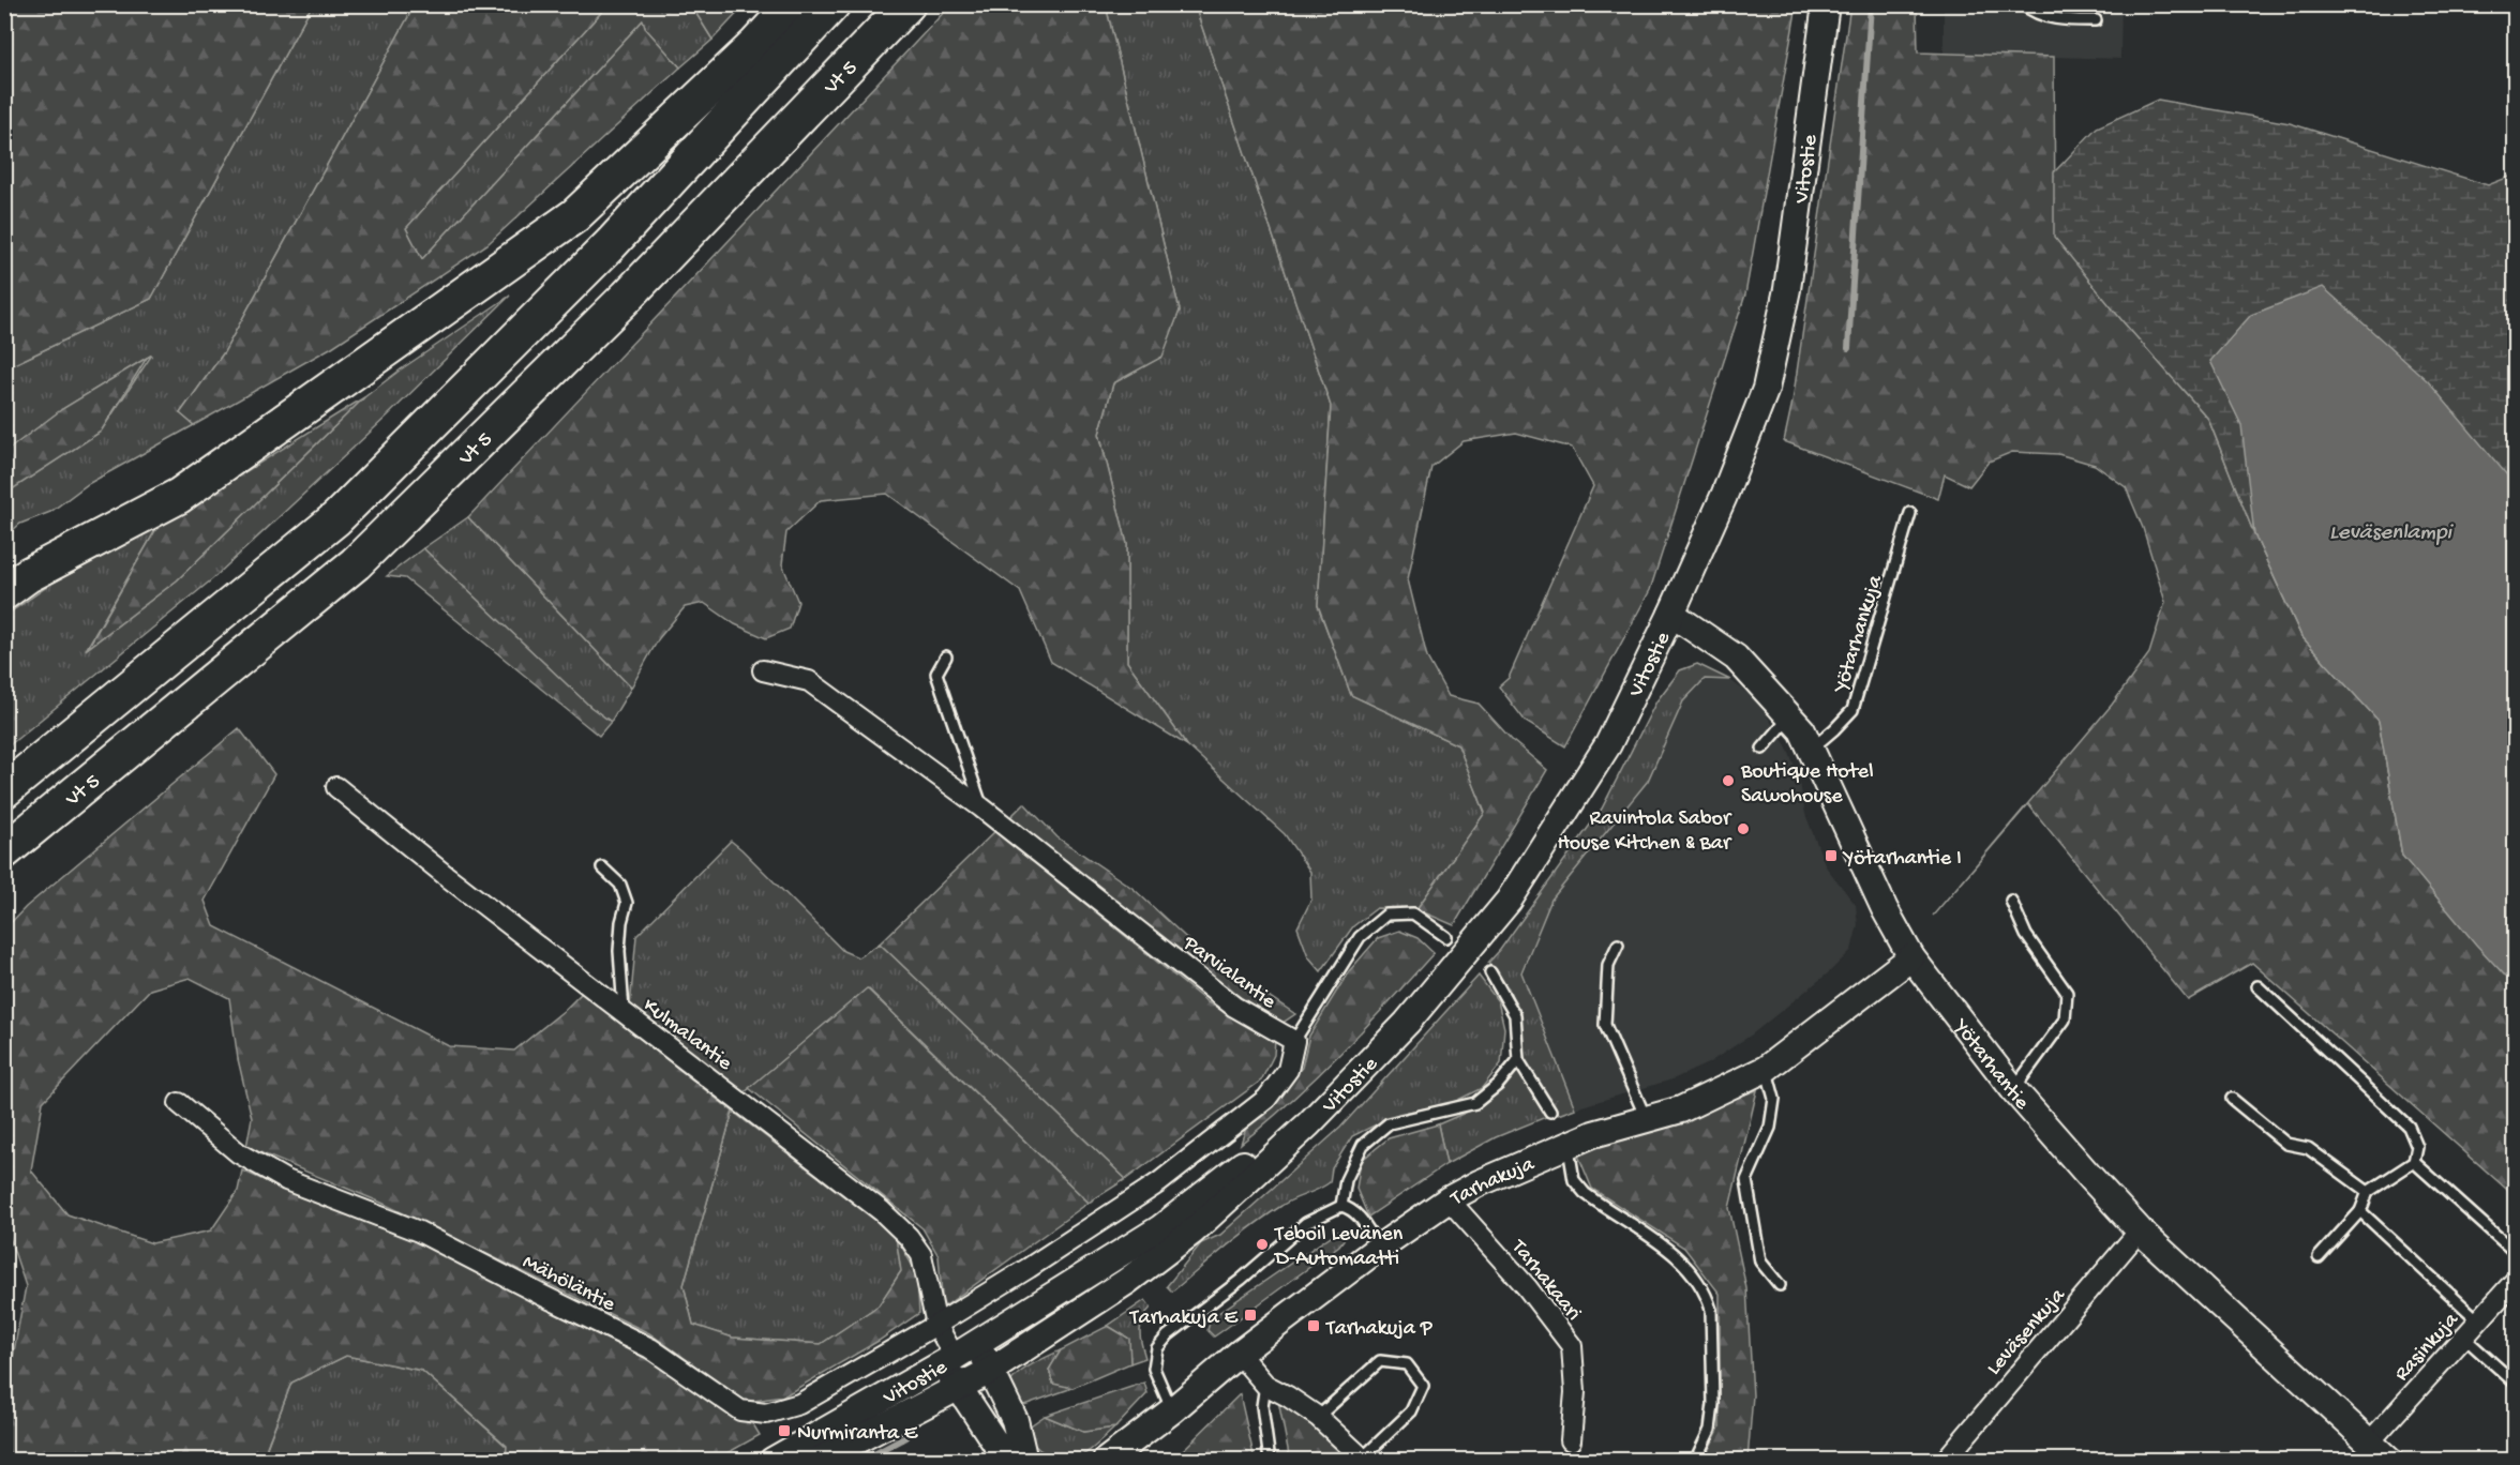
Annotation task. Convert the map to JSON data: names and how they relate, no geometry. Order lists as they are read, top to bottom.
{
  "streets": {
    "highway": ["Vt 5"],
    "main road": ["Vitostie", "Yötarhantie", "Tarhakuja"],
    "street": [
      "Parvialantie",
      "Kulmalantie",
      "Tarhakaari",
      "Mähöläntie",
      "Leväsenkuja",
      "Rasinkuja"
    ],
    "lane": ["Yötarhankuja"]
  },
  "crossings": [
    ["Vitostie", "Kulmalantie"],
    ["Vitostie", "Yötarhantie"],
    ["Yötarhankuja", "Yötarhantie"],
    ["Kulmalantie", "Mähöläntie"],
    ["Yötarhantie", "Tarhakuja"],
    ["Yötarhantie", "Leväsenkuja"],
    ["Yötarhantie", "Rasinkuja"],
    ["Tarhakuja", "Tarhakaari"]
  ],
  "water": ["Leväsenlampi"],
  "places": {
    "other": ["Boutique Hotel Sawohouse", "Ravintola Sabor House Kitchen & Bar", "Teboil Levänen D-Automaatti"],
    "transit": [
      "Yötarhantie I",
      "Tarhakuja E",
      "Tarhakuja P",
      "Nurmiranta E"
    ]
  }
}
